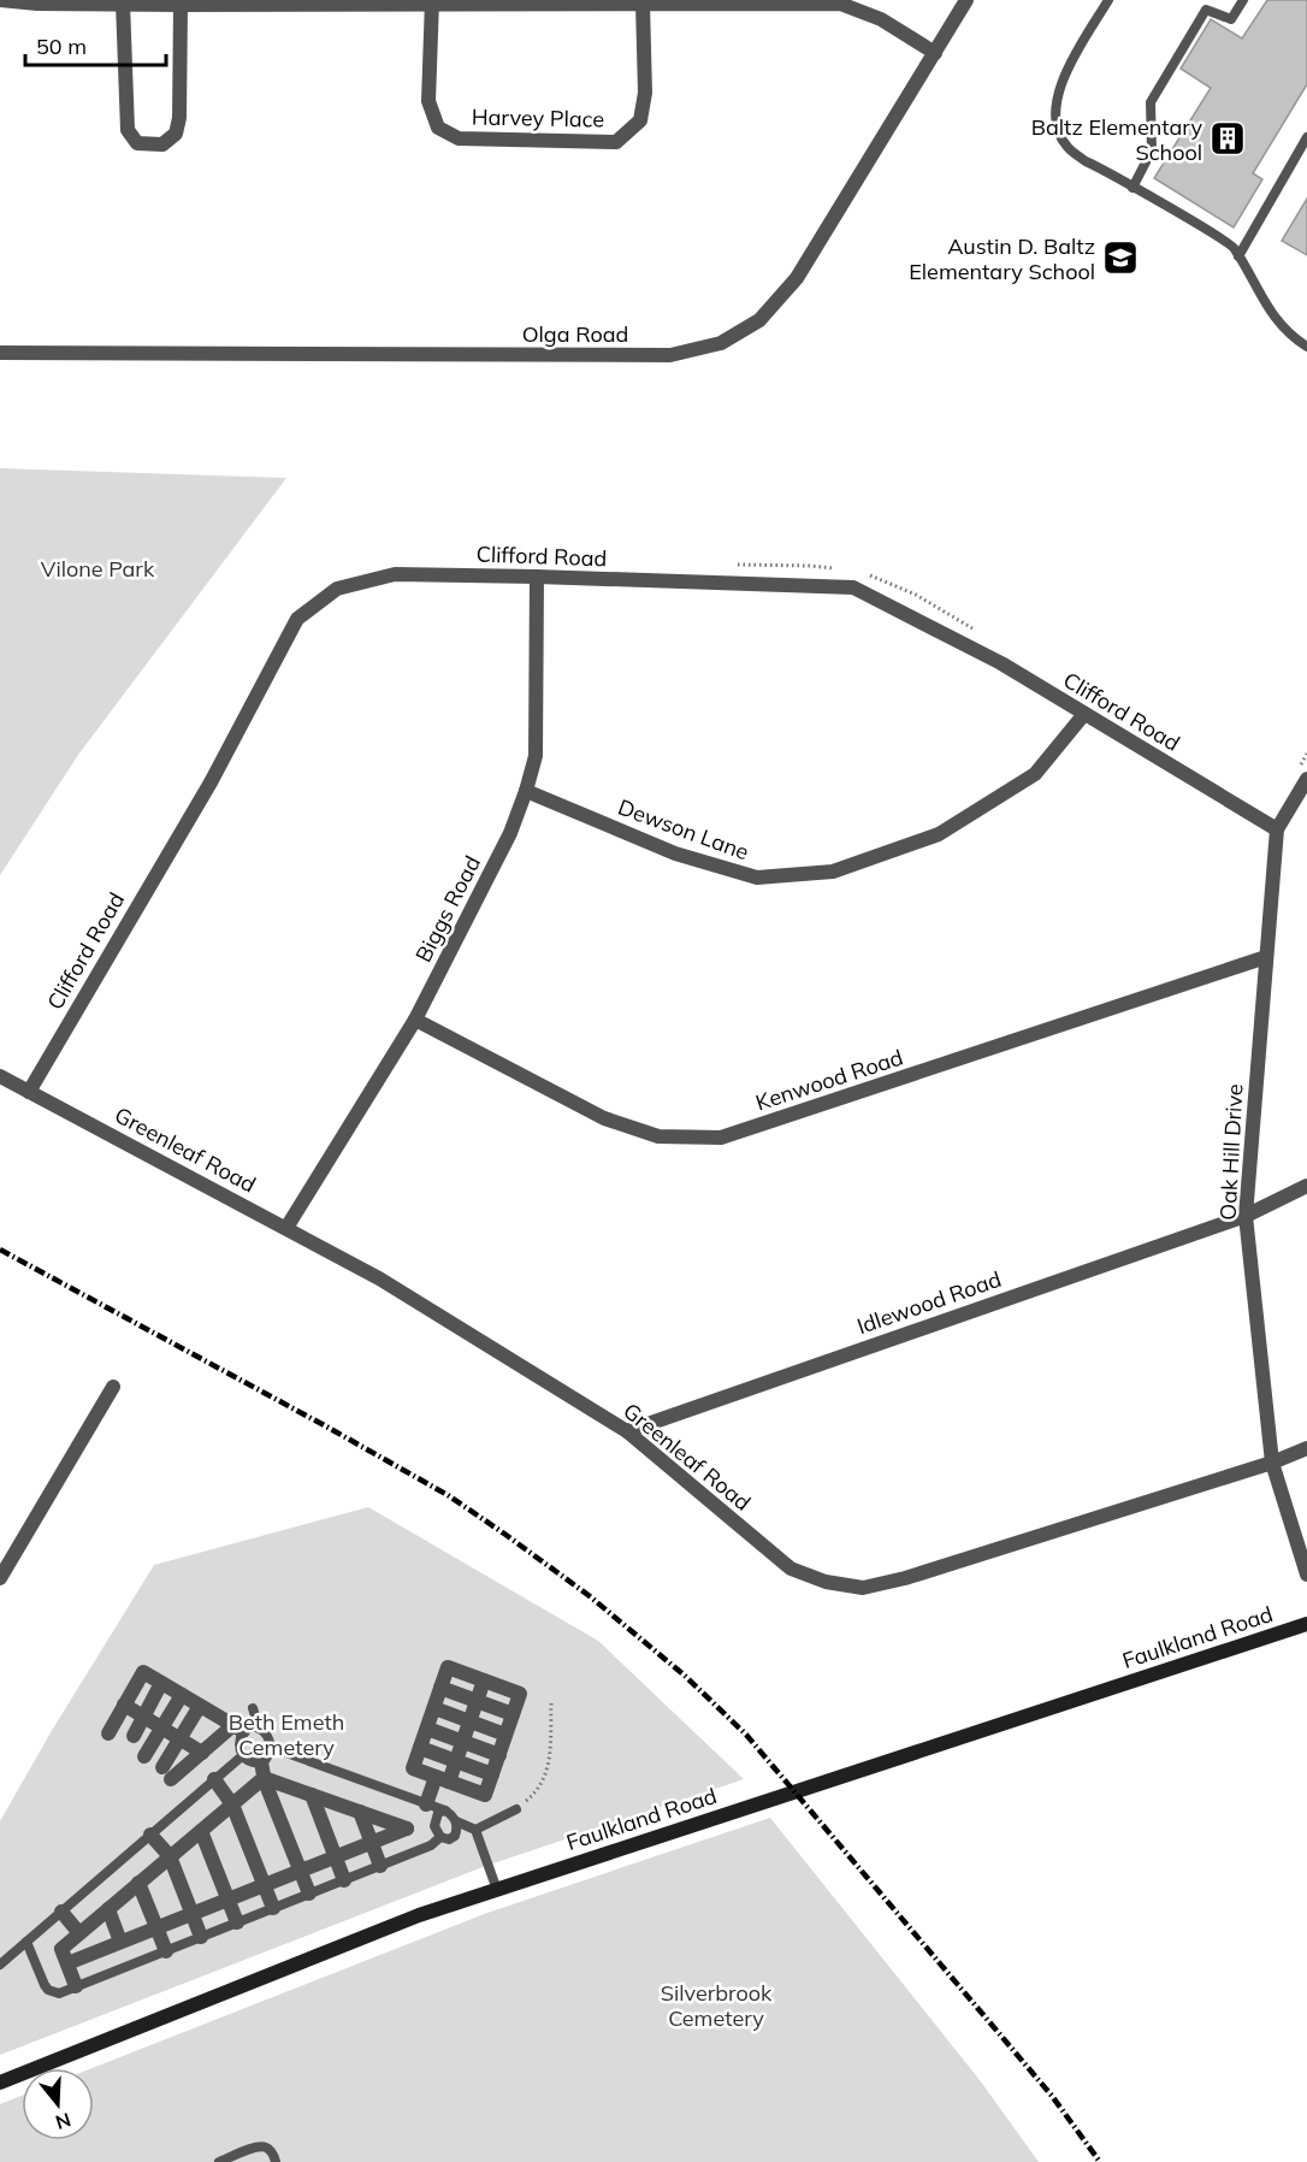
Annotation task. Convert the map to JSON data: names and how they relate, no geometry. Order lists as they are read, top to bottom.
{
  "streets": {
    "main road": ["Faulkland Road"],
    "street": [
      "Harvey Place",
      "Olga Road",
      "Clifford Road",
      "Dewson Lane",
      "Biggs Road",
      "Kenwood Road",
      "Greenleaf Road",
      "Oak Hill Drive",
      "Idlewood Road"
    ]
  },
  "crossings": [
    ["Clifford Road", "Dewson Lane"],
    ["Clifford Road", "Biggs Road"],
    ["Clifford Road", "Greenleaf Road"],
    ["Clifford Road", "Oak Hill Drive"],
    ["Dewson Lane", "Biggs Road"],
    ["Biggs Road", "Kenwood Road"],
    ["Biggs Road", "Greenleaf Road"],
    ["Kenwood Road", "Oak Hill Drive"],
    ["Greenleaf Road", "Oak Hill Drive"],
    ["Greenleaf Road", "Idlewood Road"],
    ["Oak Hill Drive", "Idlewood Road"]
  ],
  "parks": ["Vilone Park", "Beth Emeth Cemetery", "Silverbrook Cemetery"],
  "places": {
    "building": ["Baltz Elementary School"],
    "school or university": ["Austin D. Baltz Elementary School"]
  },
  "scale_bar": "50 m",
  "north": "bottom"
}
